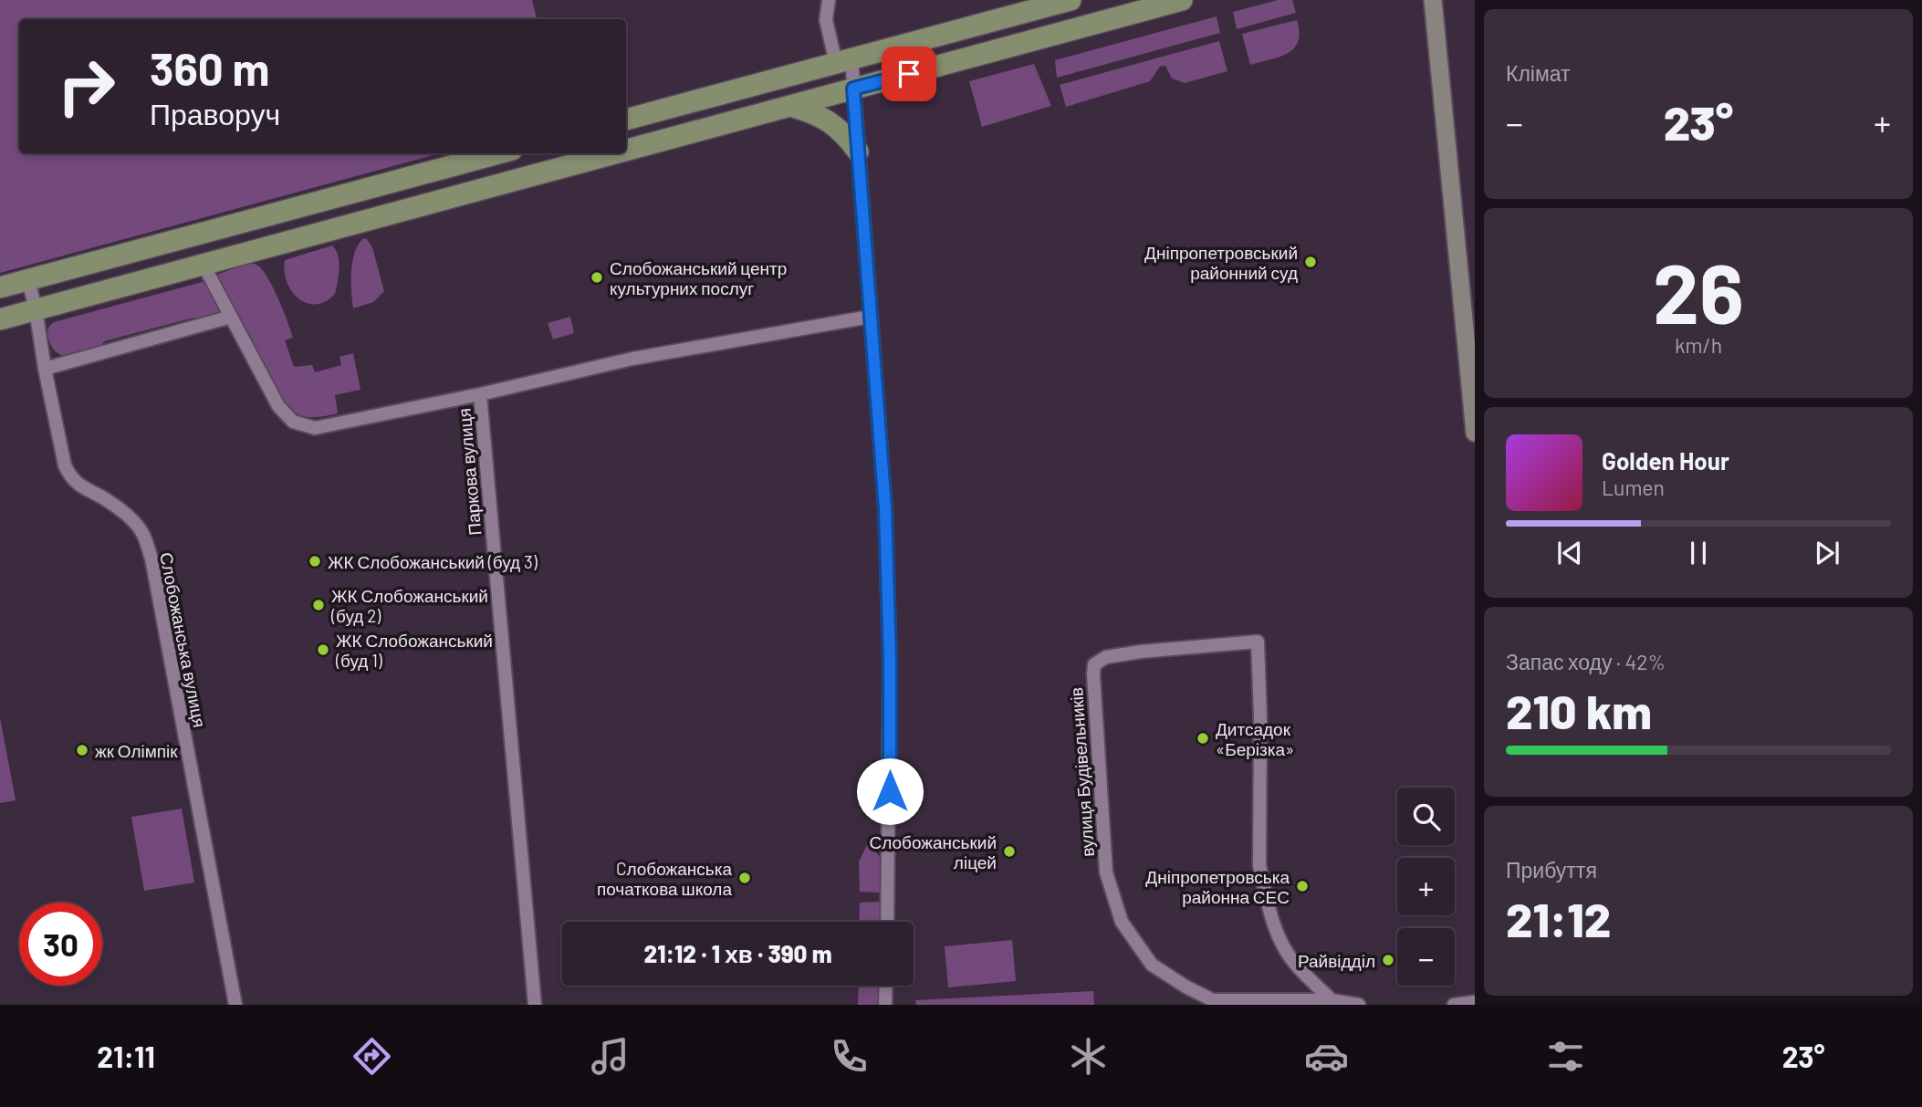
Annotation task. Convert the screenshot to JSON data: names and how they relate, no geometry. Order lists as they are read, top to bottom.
{
  "streets": {
    "street": ["Паркова вулиця", "Слобожанська вулиця", "вулиця Будівельників"]
  },
  "places": [
    "Дніпропетровський районний суд",
    "Слобожанський центр культурних послуг",
    "ЖК Слобожанський (буд 3)",
    "ЖК Слобожанський (буд 2)",
    "ЖК Слобожанський (буд 1)",
    "Дитсадок «Берізка»",
    "жк Олімпік",
    "Слобожанський ліцей",
    "Cлобожанська початкова школа",
    "Дніпропетровська районна СЕС",
    "Райвідділ"
  ],
  "page": {
    "tile": [
      "Клімат",
      ["26", "km/h"],
      ["Запас ходу · 42%", "210 km"],
      ["Прибуття", "21:12"]
    ],
    "turn": ["360 m", "Праворуч"],
    "heat": ["−", "23°", "+"],
    "song": ["Golden Hour", "Lumen"],
    "map_buttons": ["+", "−"],
    "limit": "30",
    "trip": "21:12 · 1 хв · 390 m",
    "tabs": ["21:11", "23°"]
  }
}
